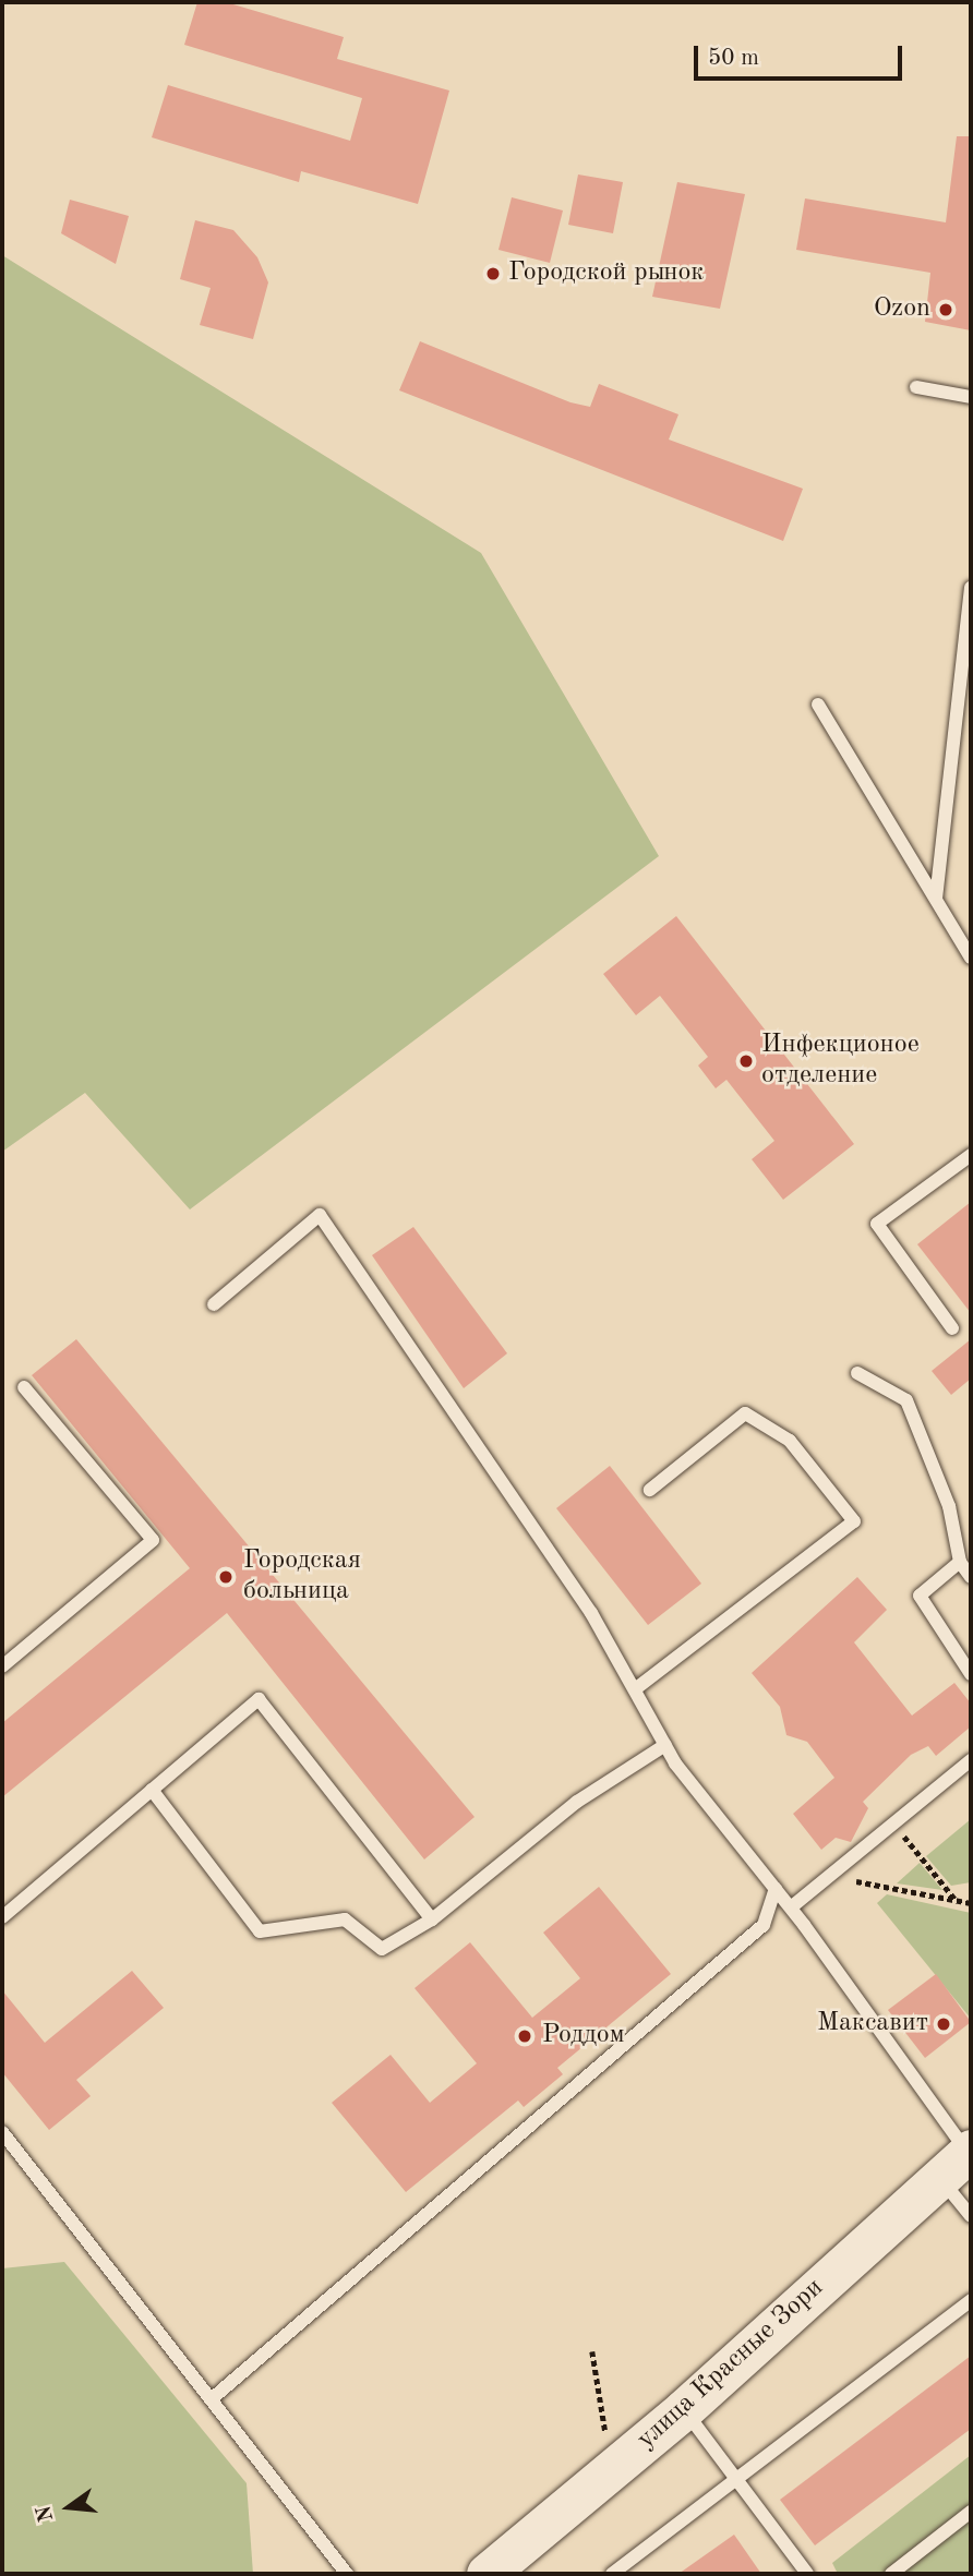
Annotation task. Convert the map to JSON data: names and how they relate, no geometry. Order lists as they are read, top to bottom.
{
  "streets": {
    "main road": ["улица Красные Зори"]
  },
  "places": [
    "Городской рынок",
    "Ozon",
    "Инфекционое отделение",
    "Городская больница",
    "Максавит",
    "Роддом"
  ],
  "scale_bar": "50 m",
  "north": "left"
}
